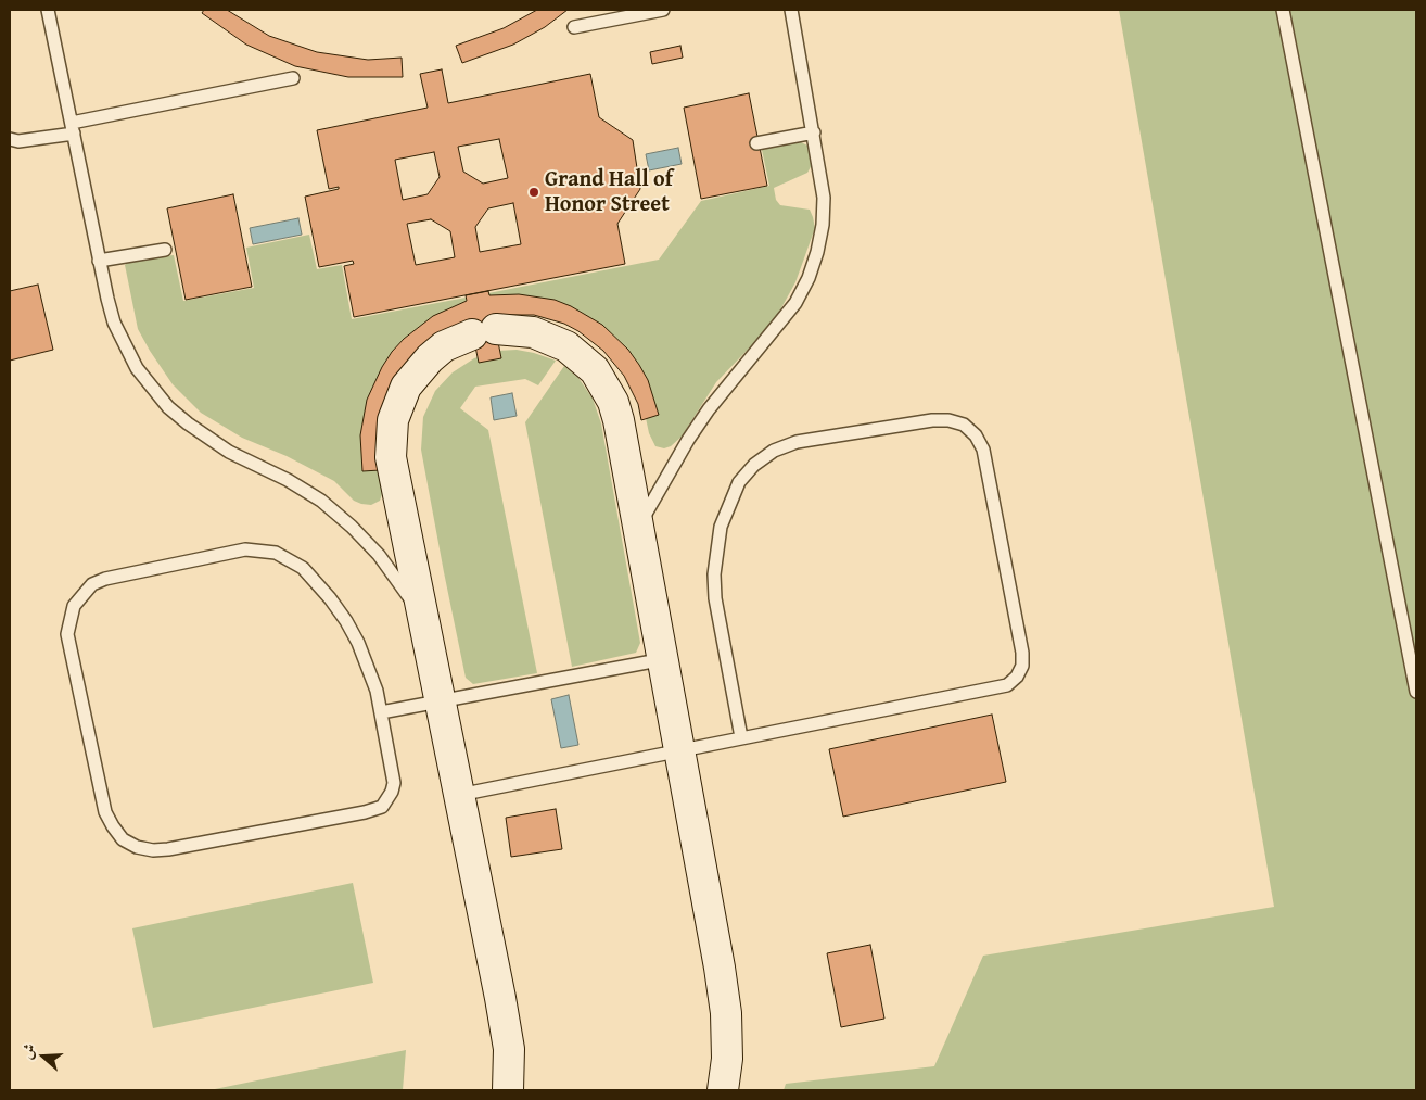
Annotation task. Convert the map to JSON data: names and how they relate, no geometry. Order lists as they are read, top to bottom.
{
  "places": ["Grand Hall of Honor Street"],
  "north": "left"
}
